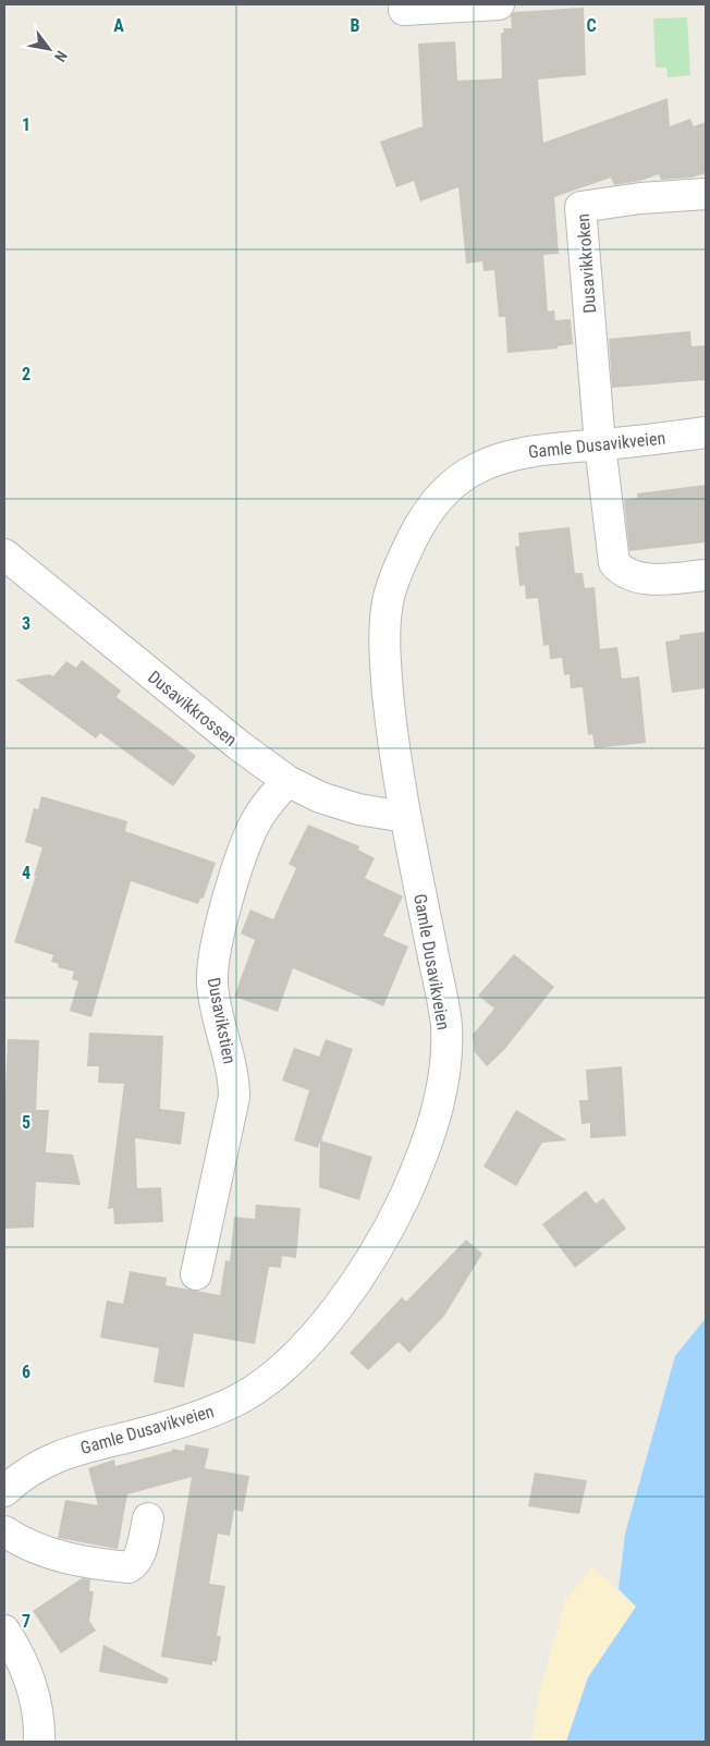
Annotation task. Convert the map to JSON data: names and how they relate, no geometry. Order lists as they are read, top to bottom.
{
  "streets": {
    "street": [
      "Dusavikkroken",
      "Gamle Dusavikveien",
      "Dusavikkrossen",
      "Dusavikstien"
    ]
  },
  "crossings": [
    ["Dusavikkroken", "Gamle Dusavikveien"],
    ["Gamle Dusavikveien", "Dusavikkrossen"],
    ["Dusavikkrossen", "Dusavikstien"]
  ],
  "north": "bottom right",
  "grid": {
    "columns": ["A", "B", "C"],
    "rows": [
      "1",
      "2",
      "3",
      "4",
      "5",
      "6",
      "7"
    ]
  }
}
